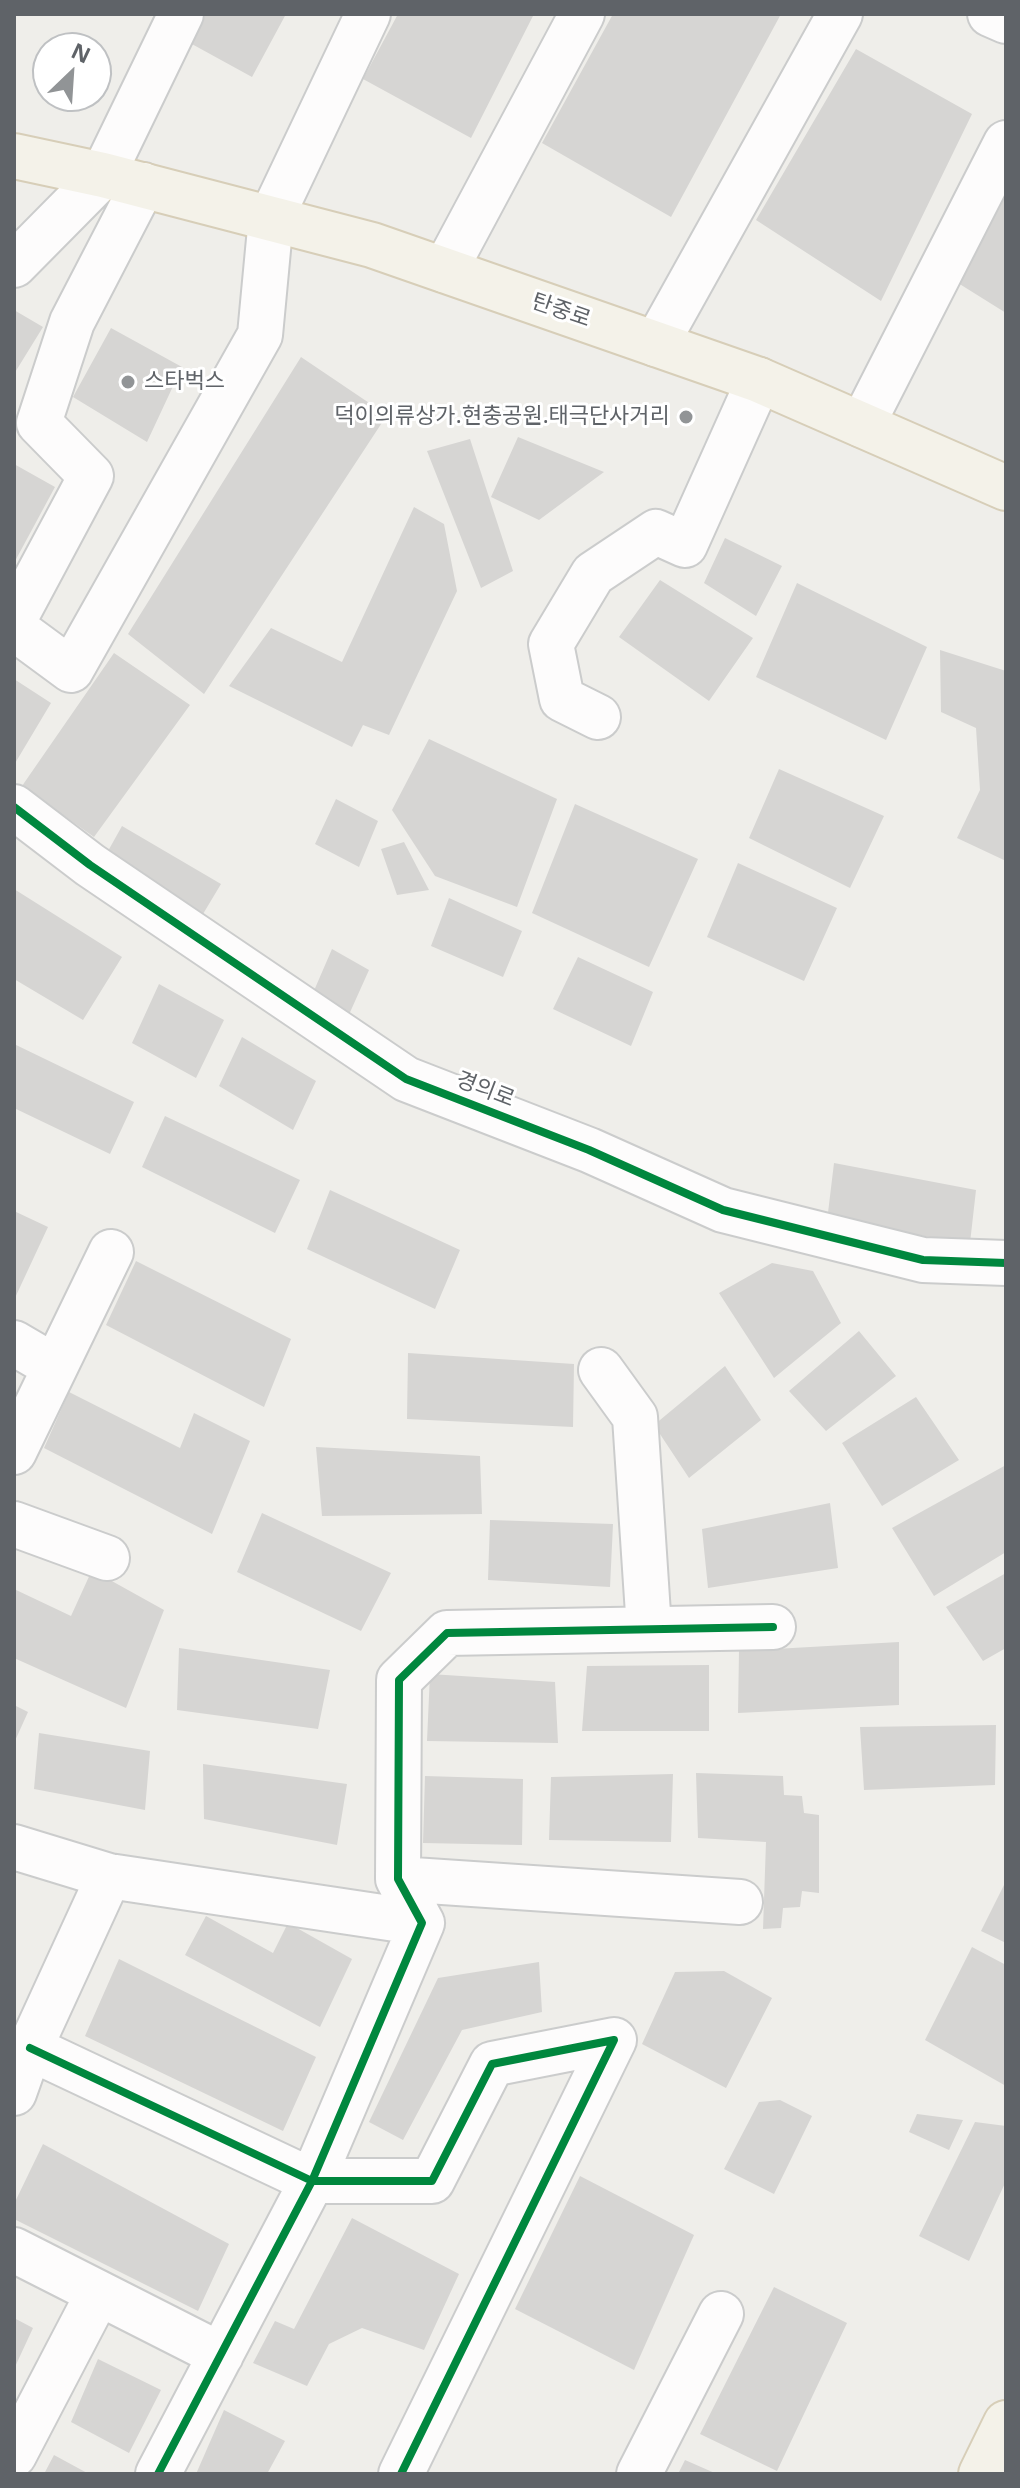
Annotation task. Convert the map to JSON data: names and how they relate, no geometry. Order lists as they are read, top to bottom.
{
  "streets": {
    "main road": ["탄중로"],
    "street": ["경의로"]
  },
  "places": ["스타벅스", "덕이의류상가.현충공원.태극단사거리"],
  "north": "top right"
}
